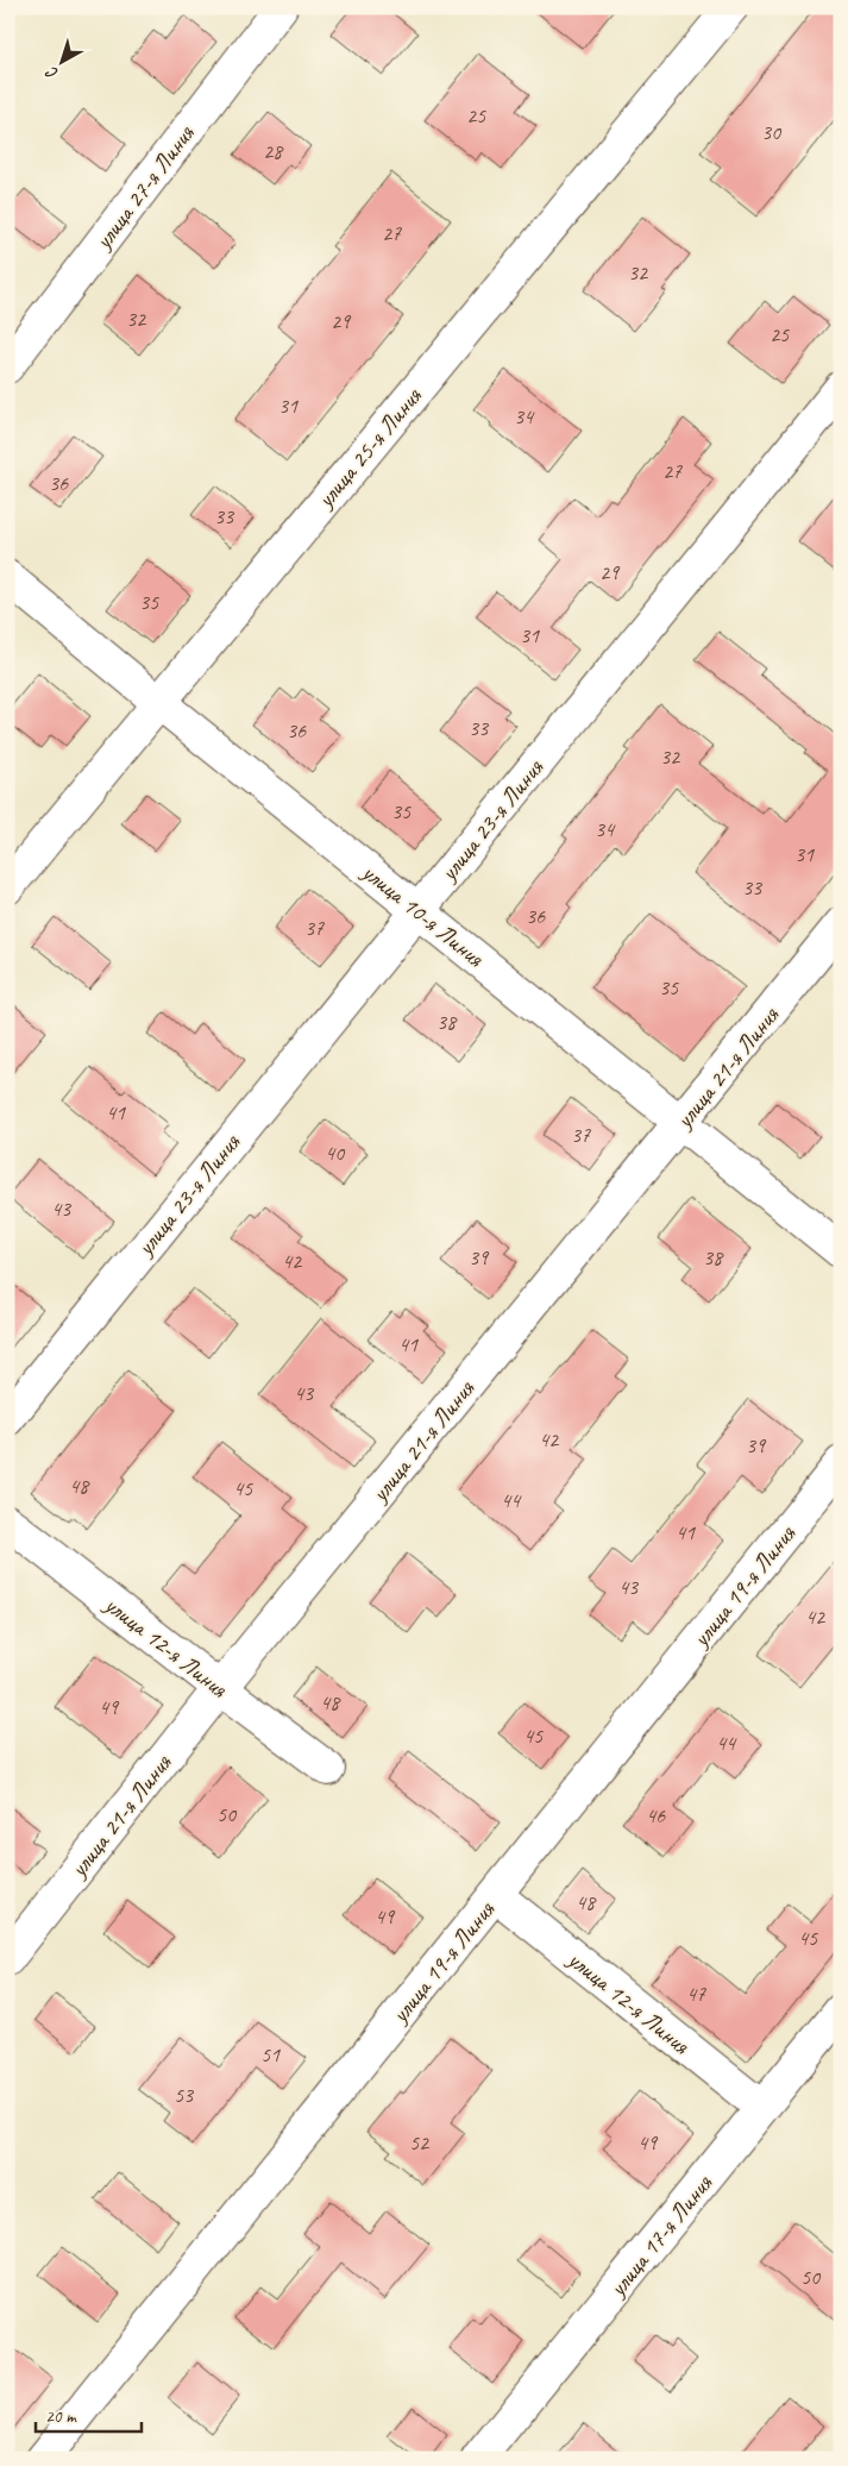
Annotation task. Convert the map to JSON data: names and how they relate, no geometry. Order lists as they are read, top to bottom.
{
  "streets": {
    "street": [
      "улица 27-я Линия",
      "улица 25-я Линия",
      "улица 23-я Линия",
      "улица 10-я Линия",
      "улица 21-я Линия",
      "улица 19-я Линия",
      "улица 12-я Линия",
      "улица 17-я Линия"
    ]
  },
  "crossings": [
    ["улица 25-я Линия", "улица 10-я Линия"],
    ["улица 23-я Линия", "улица 10-я Линия"],
    ["улица 10-я Линия", "улица 21-я Линия"],
    ["улица 21-я Линия", "улица 12-я Линия"],
    ["улица 19-я Линия", "улица 12-я Линия"],
    ["улица 12-я Линия", "улица 17-я Линия"]
  ],
  "house_numbers": [
    "25",
    "30",
    "28",
    "27",
    "32",
    "32",
    "29",
    "25",
    "31",
    "34",
    "27",
    "36",
    "33",
    "29",
    "35",
    "31",
    "33",
    "36",
    "32",
    "35",
    "34",
    "31",
    "33",
    "36",
    "37",
    "35",
    "38",
    "41",
    "37",
    "40",
    "43",
    "39",
    "38",
    "42",
    "41",
    "43",
    "42",
    "39",
    "48",
    "45",
    "44",
    "41",
    "43",
    "42",
    "48",
    "49",
    "45",
    "44",
    "50",
    "46",
    "48",
    "49",
    "45",
    "47",
    "51",
    "53",
    "52",
    "49",
    "50"
  ],
  "scale_bar": "20 m",
  "north": "bottom left"
}
